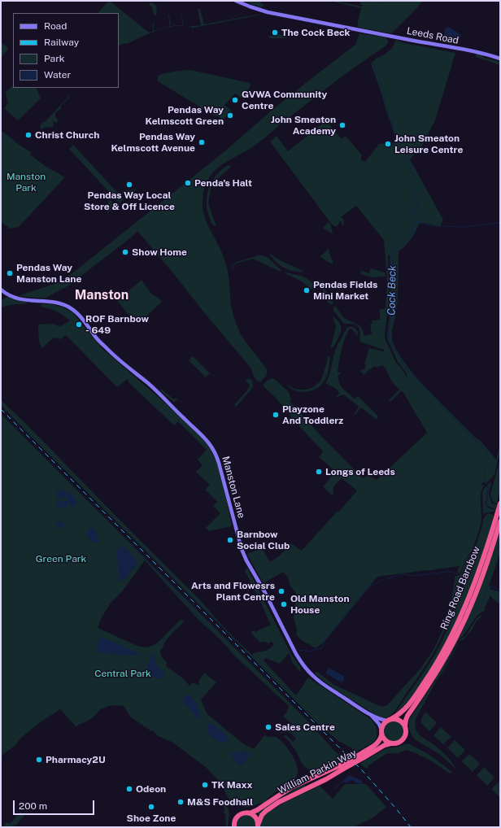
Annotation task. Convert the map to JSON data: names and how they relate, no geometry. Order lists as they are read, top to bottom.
{
  "streets": {
    "highway": ["Ring Road Barnbow", "William Parkin Way"],
    "street": ["Leeds Road", "Manston Lane"]
  },
  "crossings": [
    ["Manston Lane", "Ring Road Barnbow"],
    ["Manston Lane", "William Parkin Way"],
    ["Ring Road Barnbow", "William Parkin Way"]
  ],
  "districts": ["Manston"],
  "water": ["Cock Beck"],
  "parks": ["Manston Park", "Green Park", "Central Park"],
  "places": [
    "The Cock Beck",
    "GVWA Community Centre",
    "Pendas Way Kelmscott Green",
    "John Smeaton Academy",
    "Christ Church",
    "Pendas Way Kelmscott Avenue",
    "John Smeaton Leisure Centre",
    "Penda's Halt",
    "Pendas Way Local Store & Off Licence",
    "Show Home",
    "Pendas Way Manston Lane",
    "Pendas Fields Mini Market",
    "ROF Barnbow - 649",
    "Playzone And Toddlerz",
    "Longs of Leeds",
    "Barnbow Social Club",
    "Arts and Flowesrs Plant Centre",
    "Old Manston House",
    "Sales Centre",
    "Pharmacy2U",
    "TK Maxx",
    "Odeon",
    "M&S Foodhall",
    "Shoe Zone"
  ],
  "legend": [
    "Road",
    "Railway",
    "Park",
    "Water"
  ],
  "scale_bar": "200 m"
}
